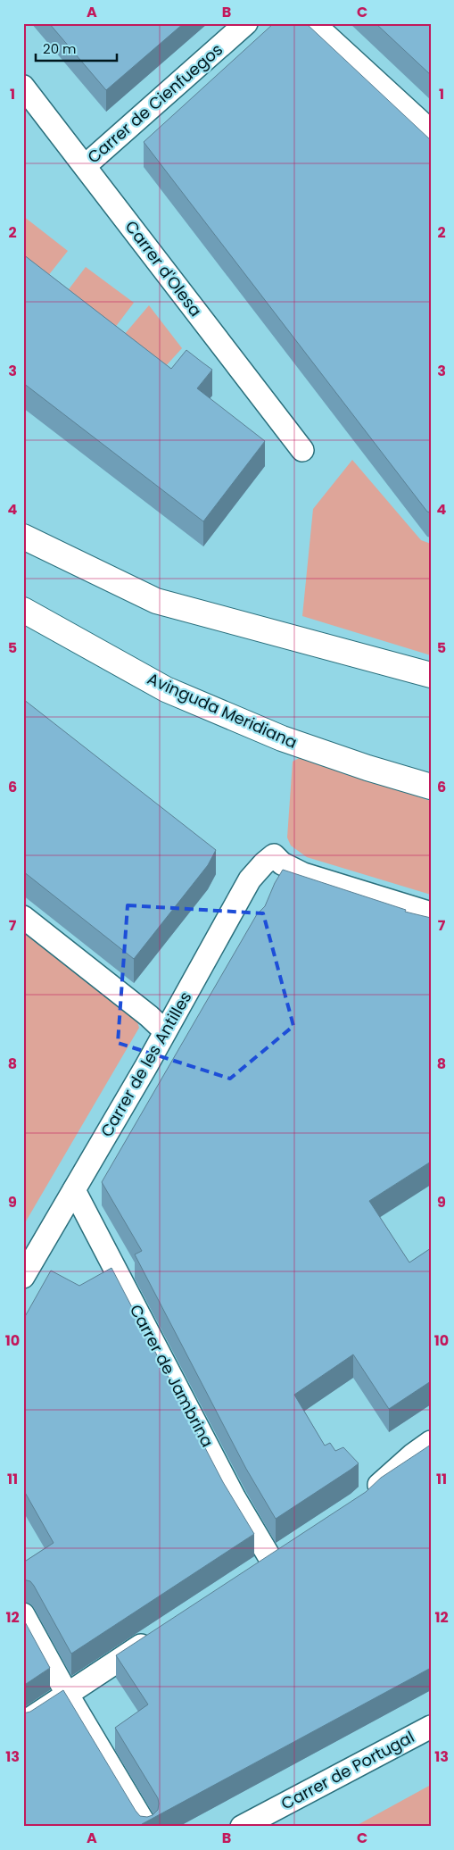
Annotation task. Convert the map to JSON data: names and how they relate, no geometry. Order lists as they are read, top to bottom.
{
  "streets": {
    "main road": ["Avinguda Meridiana"],
    "street": [
      "Carrer de Cienfuegos",
      "Carrer d'Olesa",
      "Carrer de les Antilles",
      "Carrer de Jambrina",
      "Carrer de Portugal"
    ]
  },
  "crossings": [
    ["Carrer de Cienfuegos", "Carrer d'Olesa"],
    ["Carrer de les Antilles", "Carrer de Jambrina"]
  ],
  "scale_bar": "20 m",
  "grid": {
    "columns": ["A", "B", "C"],
    "rows": [
      "1",
      "2",
      "3",
      "4",
      "5",
      "6",
      "7",
      "8",
      "9",
      "10",
      "11",
      "12",
      "13"
    ]
  }
}
